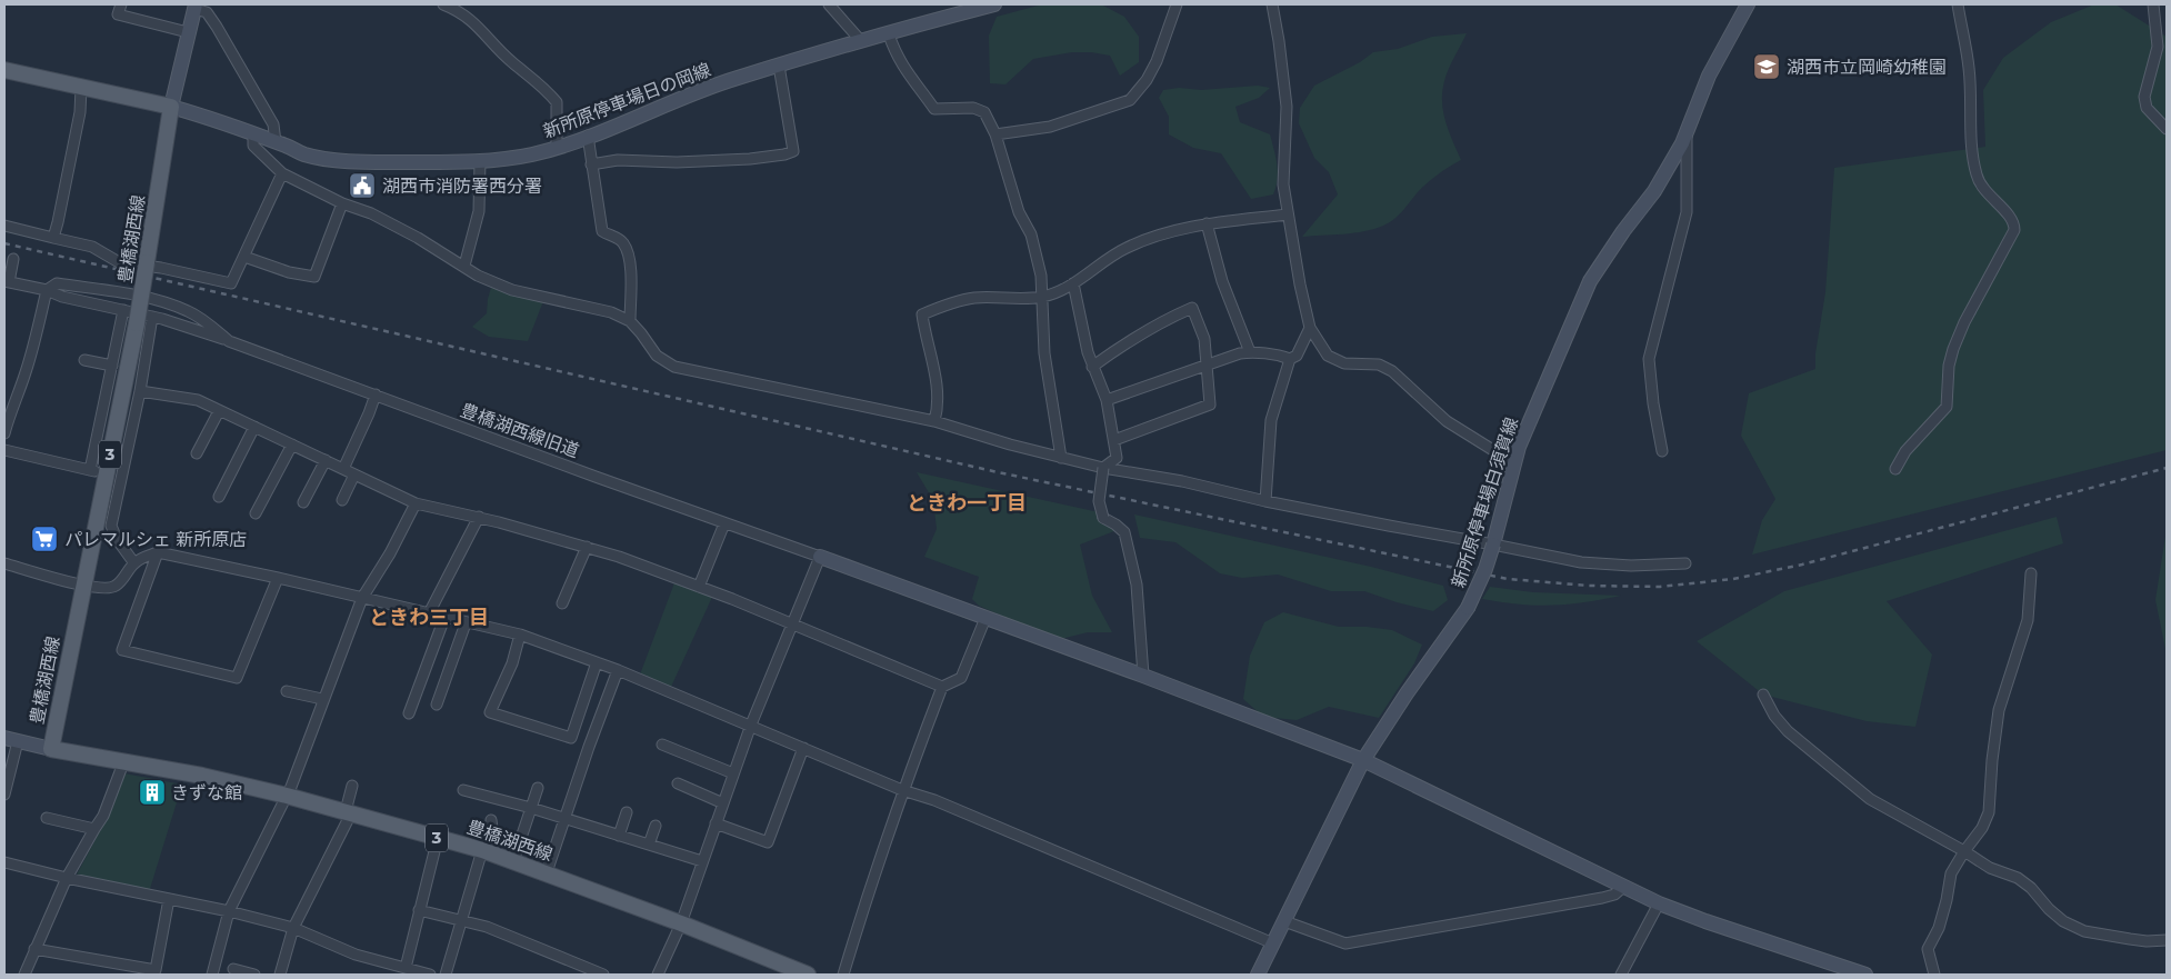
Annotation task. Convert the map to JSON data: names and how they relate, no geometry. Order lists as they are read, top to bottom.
{
  "streets": {
    "main road": [
      "新所原停車場日の岡線",
      "豊橋湖西線",
      "豊橋湖西線旧道",
      "3",
      "新所原停車場白須賀線"
    ]
  },
  "crossings": [
    ["新所原停車場日の岡線", "豊橋湖西線"],
    ["豊橋湖西線旧道", "新所原停車場白須賀線"]
  ],
  "districts": ["ときわ一丁目", "ときわ三丁目"],
  "places": {
    "school or university": ["湖西市立岡崎幼稚園"],
    "public building": ["湖西市消防署西分署"],
    "supermarket": ["パレマルシェ 新所原店"],
    "building": ["きずな館"]
  }
}
